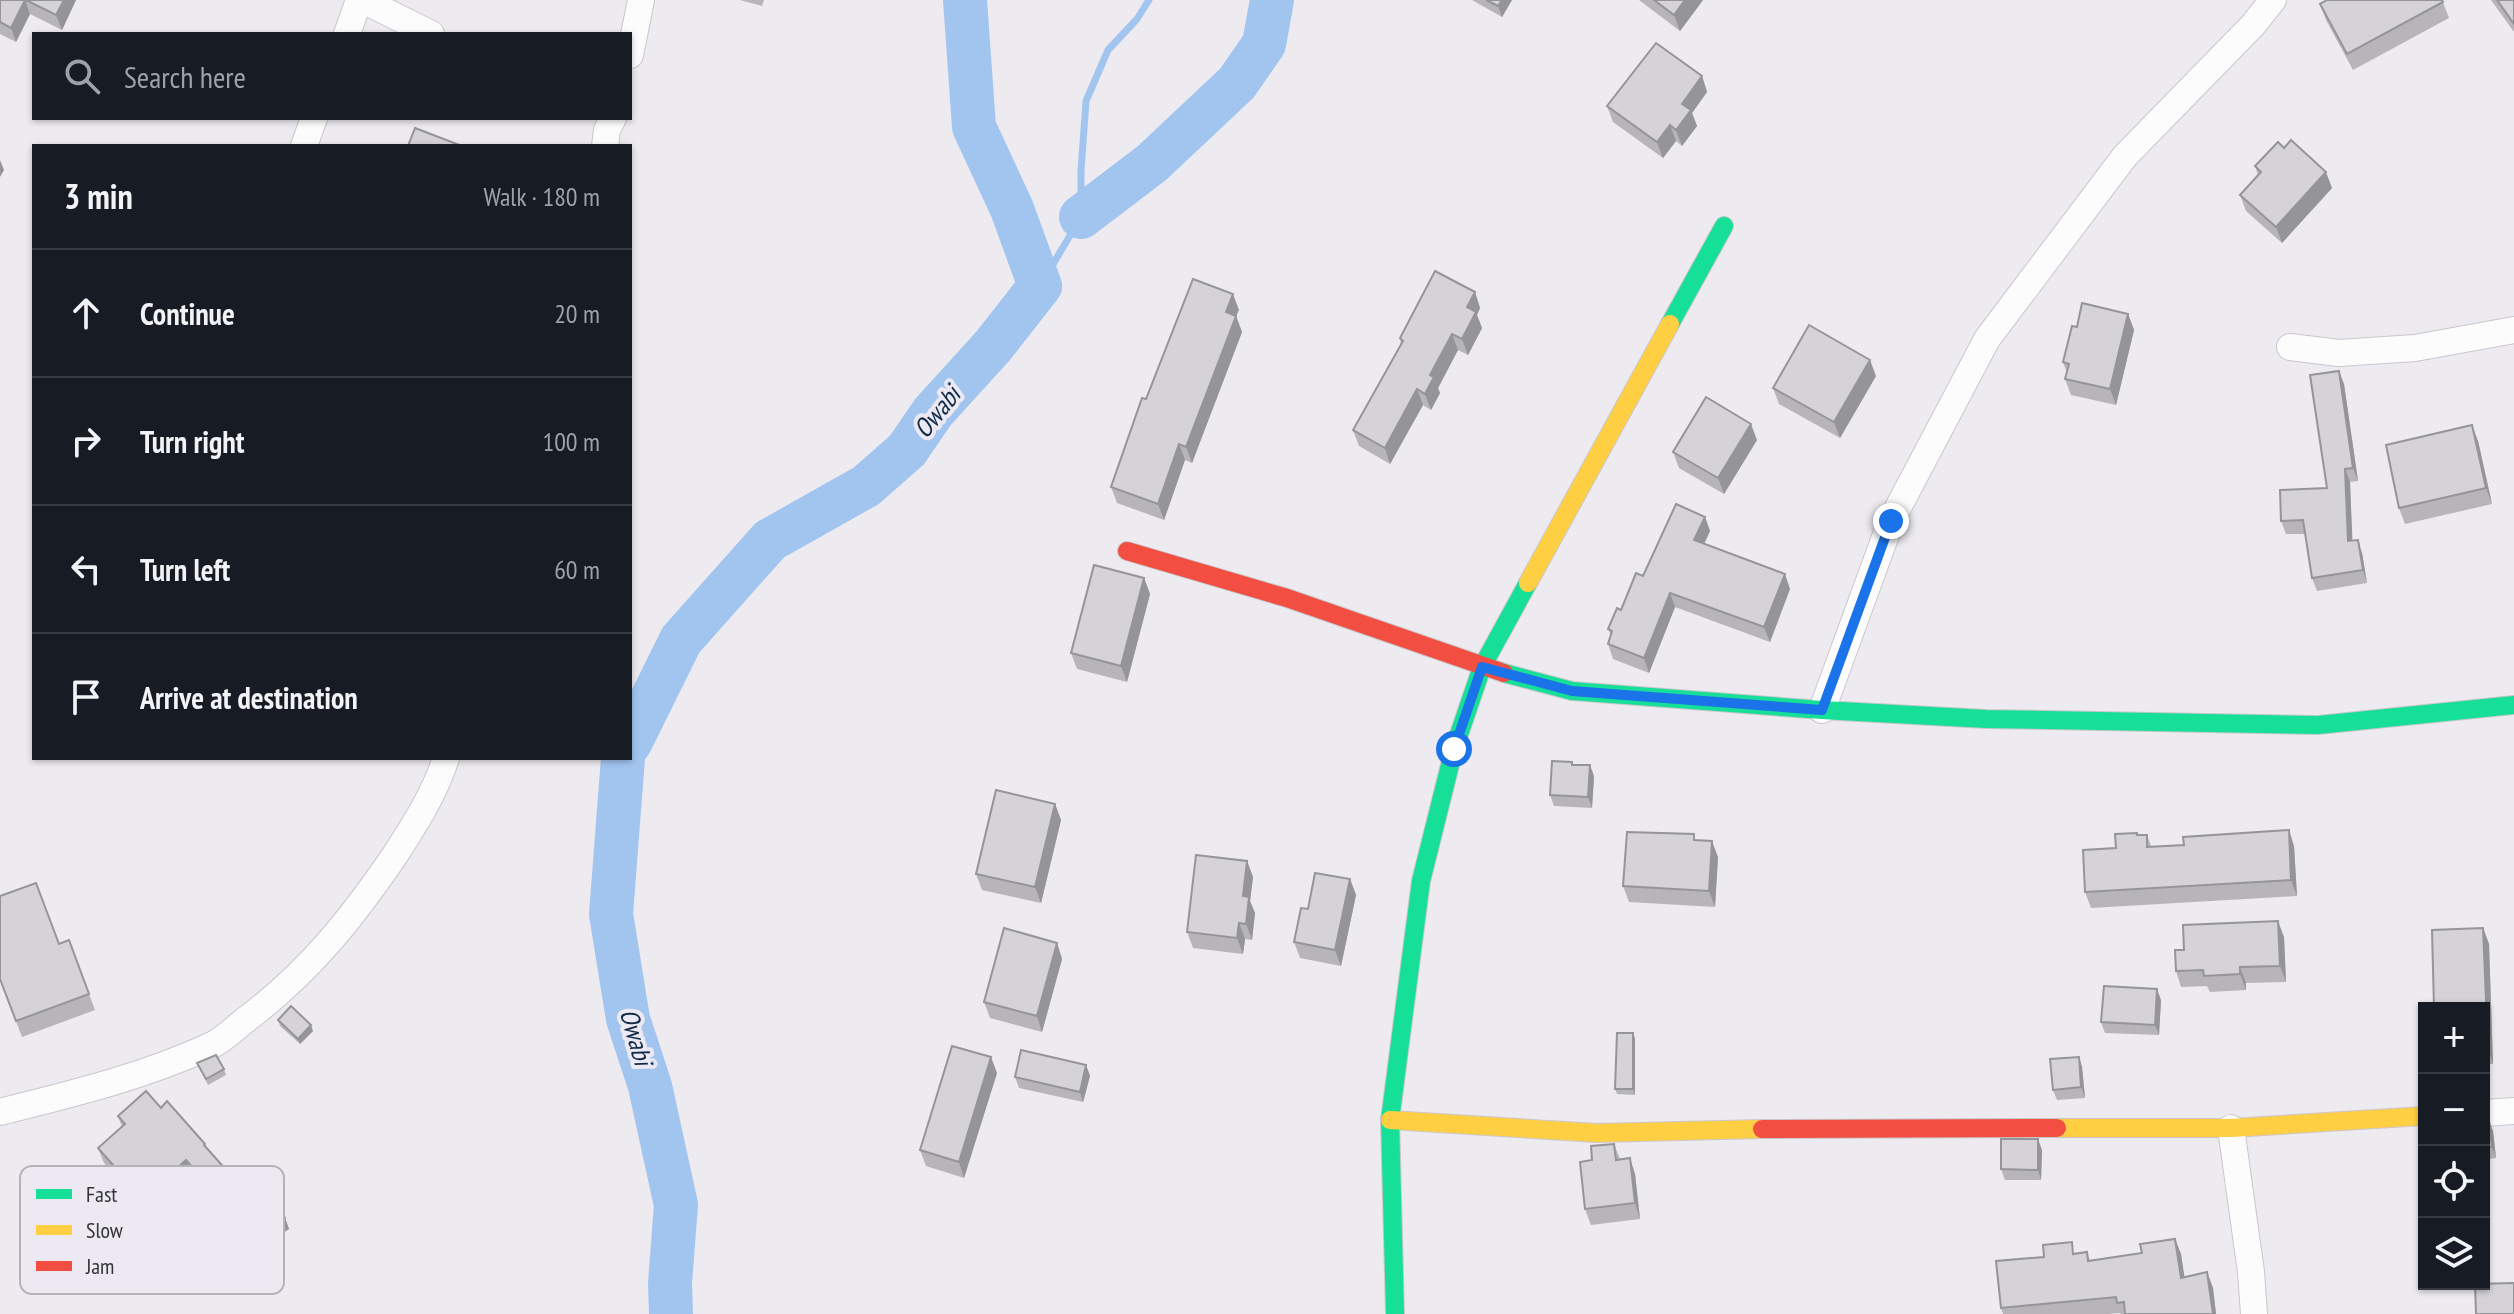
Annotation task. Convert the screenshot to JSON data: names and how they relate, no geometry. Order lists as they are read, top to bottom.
{
  "water": ["Owabi"],
  "legend": ["Fast", "Slow", "Jam"],
  "page": {
    "search": "Search here",
    "heading": ["3 min", "Walk · 180 m"],
    "list": [
      ["Continue", "20 m"],
      ["Turn right", "100 m"],
      ["Turn left", "60 m"],
      "Arrive at destination"
    ],
    "map_buttons": ["+", "−"]
  }
}
